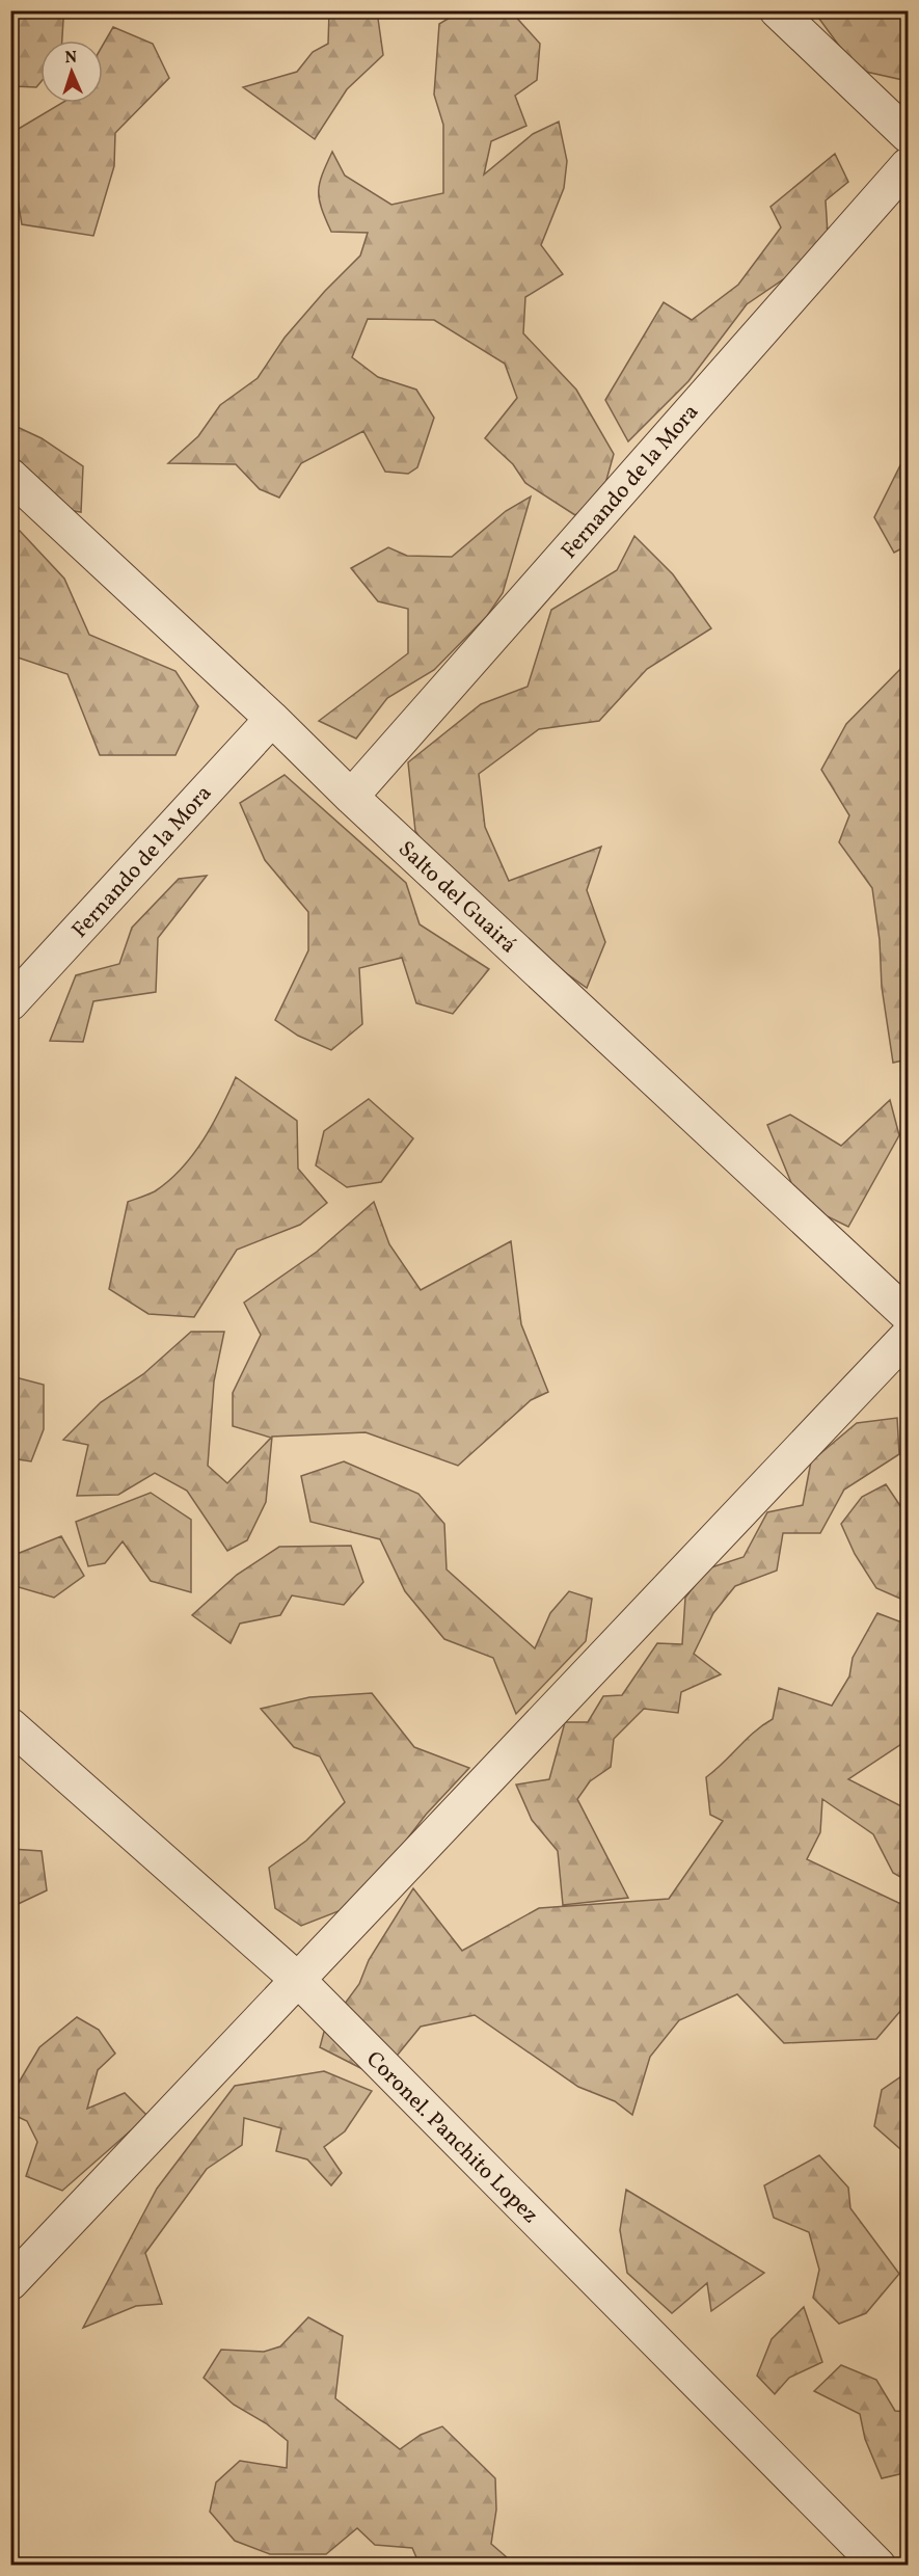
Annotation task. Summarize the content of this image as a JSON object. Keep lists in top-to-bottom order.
{
  "streets": {
    "street": ["Fernando de la Mora", "Salto del Guairá", "Coronel. Panchito Lopez"]
  },
  "crossings": [
    ["Fernando de la Mora", "Salto del Guairá"]
  ],
  "north": "top"
}
